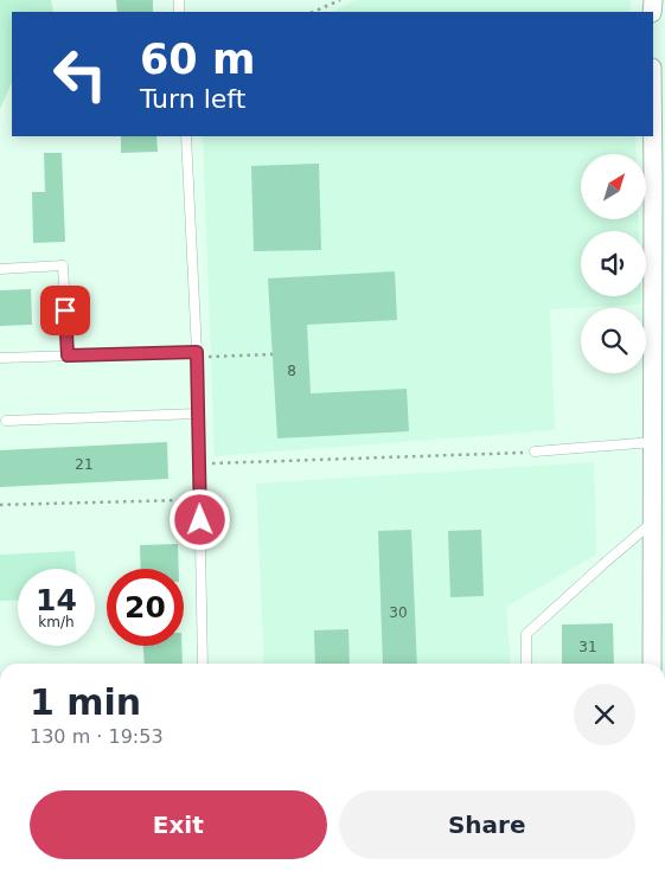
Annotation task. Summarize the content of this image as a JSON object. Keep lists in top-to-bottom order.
{
  "house_numbers": [
    "8",
    "21",
    "30",
    "31"
  ],
  "north": "top right",
  "page": {
    "turn": ["60 m", "Turn left"],
    "speed": "14 km/h",
    "limit": "20",
    "heading": ["1 min", "130 m · 19:53"],
    "buttons": ["Exit", "Share"]
  }
}
